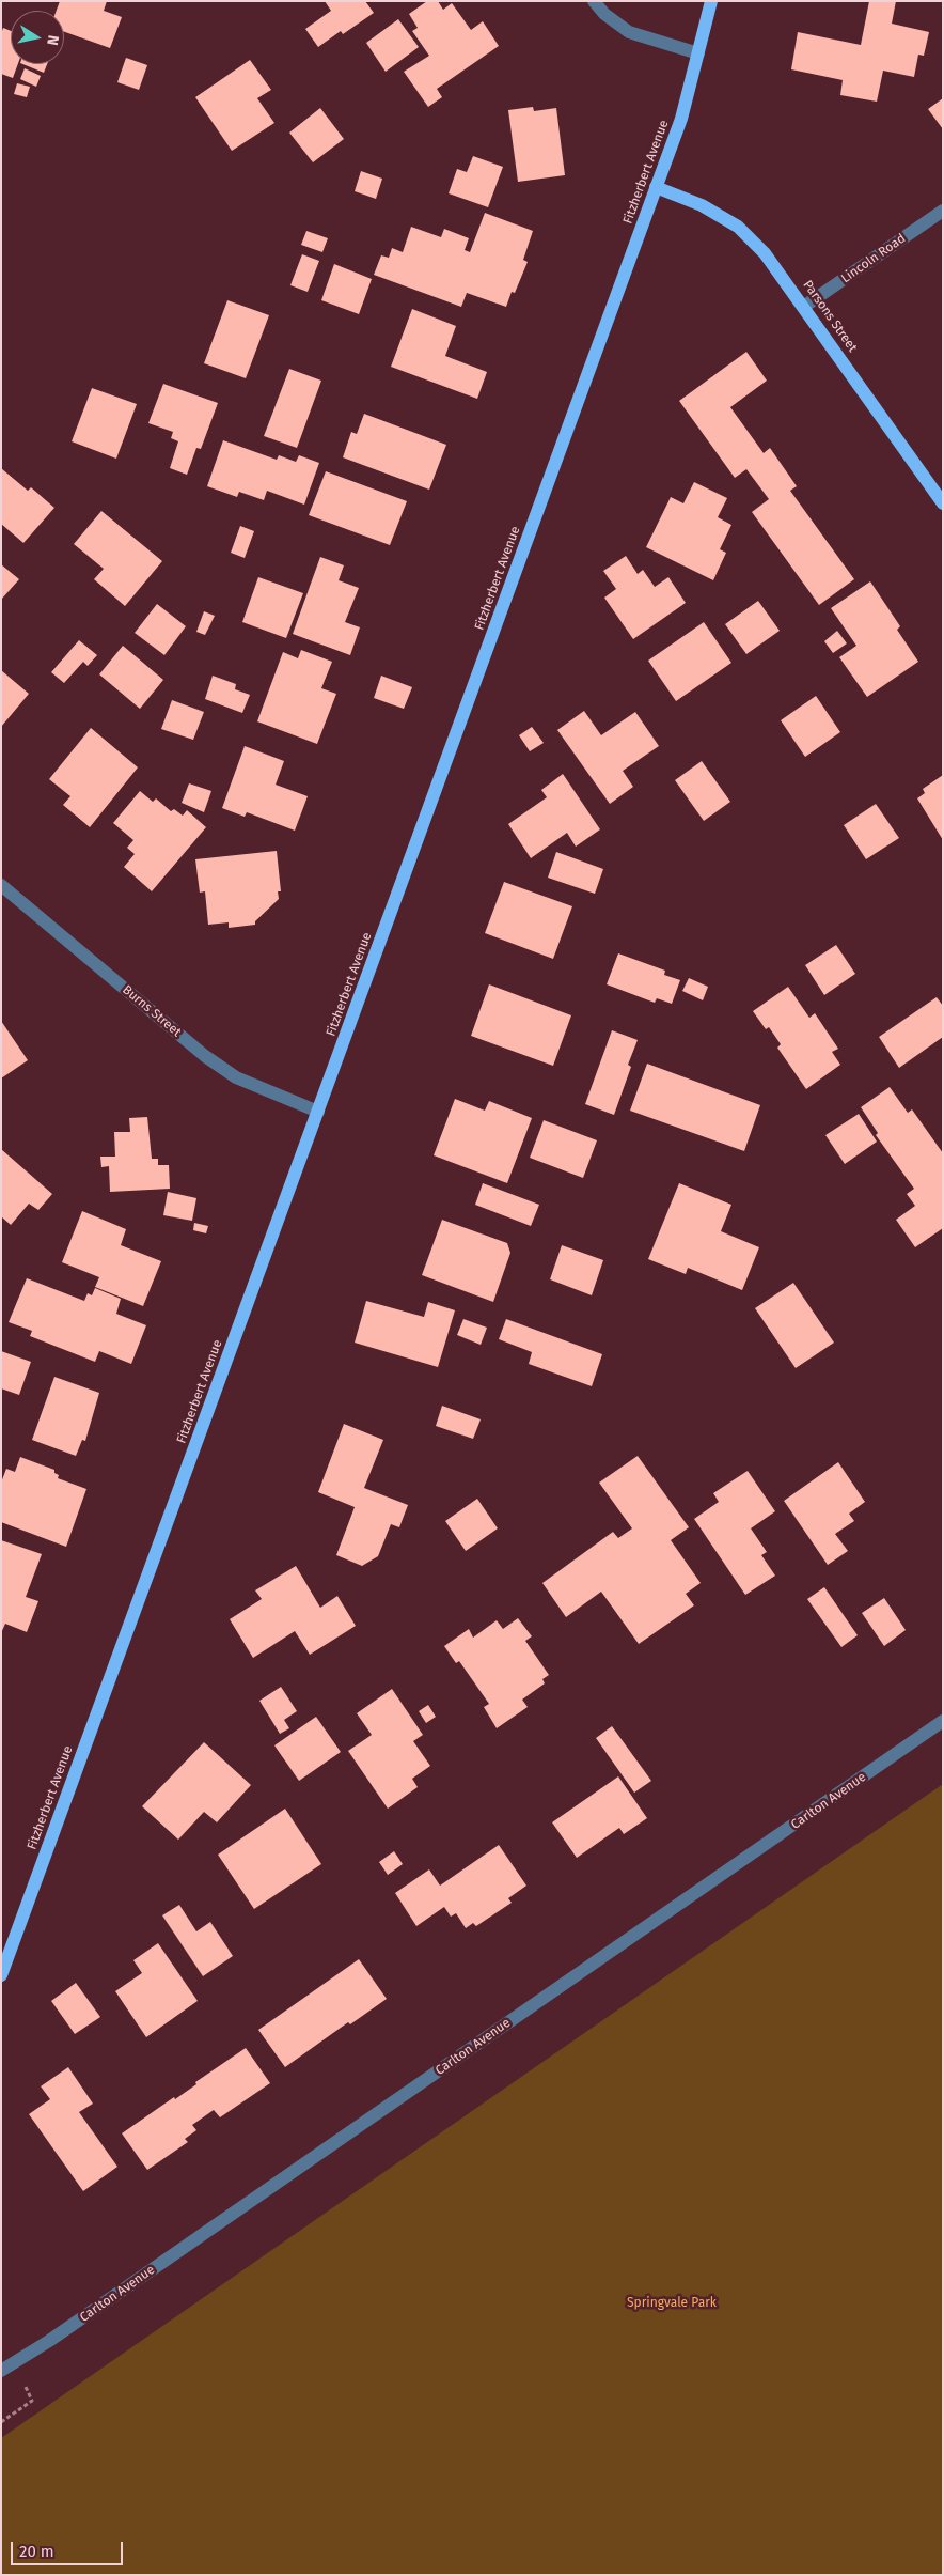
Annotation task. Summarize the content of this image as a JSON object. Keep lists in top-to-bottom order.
{
  "streets": {
    "main road": ["Fitzherbert Avenue", "Parsons Street"],
    "street": ["Lincoln Road", "Burns Street", "Carlton Avenue"]
  },
  "crossings": [
    ["Fitzherbert Avenue", "Parsons Street"],
    ["Fitzherbert Avenue", "Burns Street"],
    ["Lincoln Road", "Parsons Street"]
  ],
  "parks": ["Springvale Park"],
  "scale_bar": "20 m",
  "north": "right"
}
